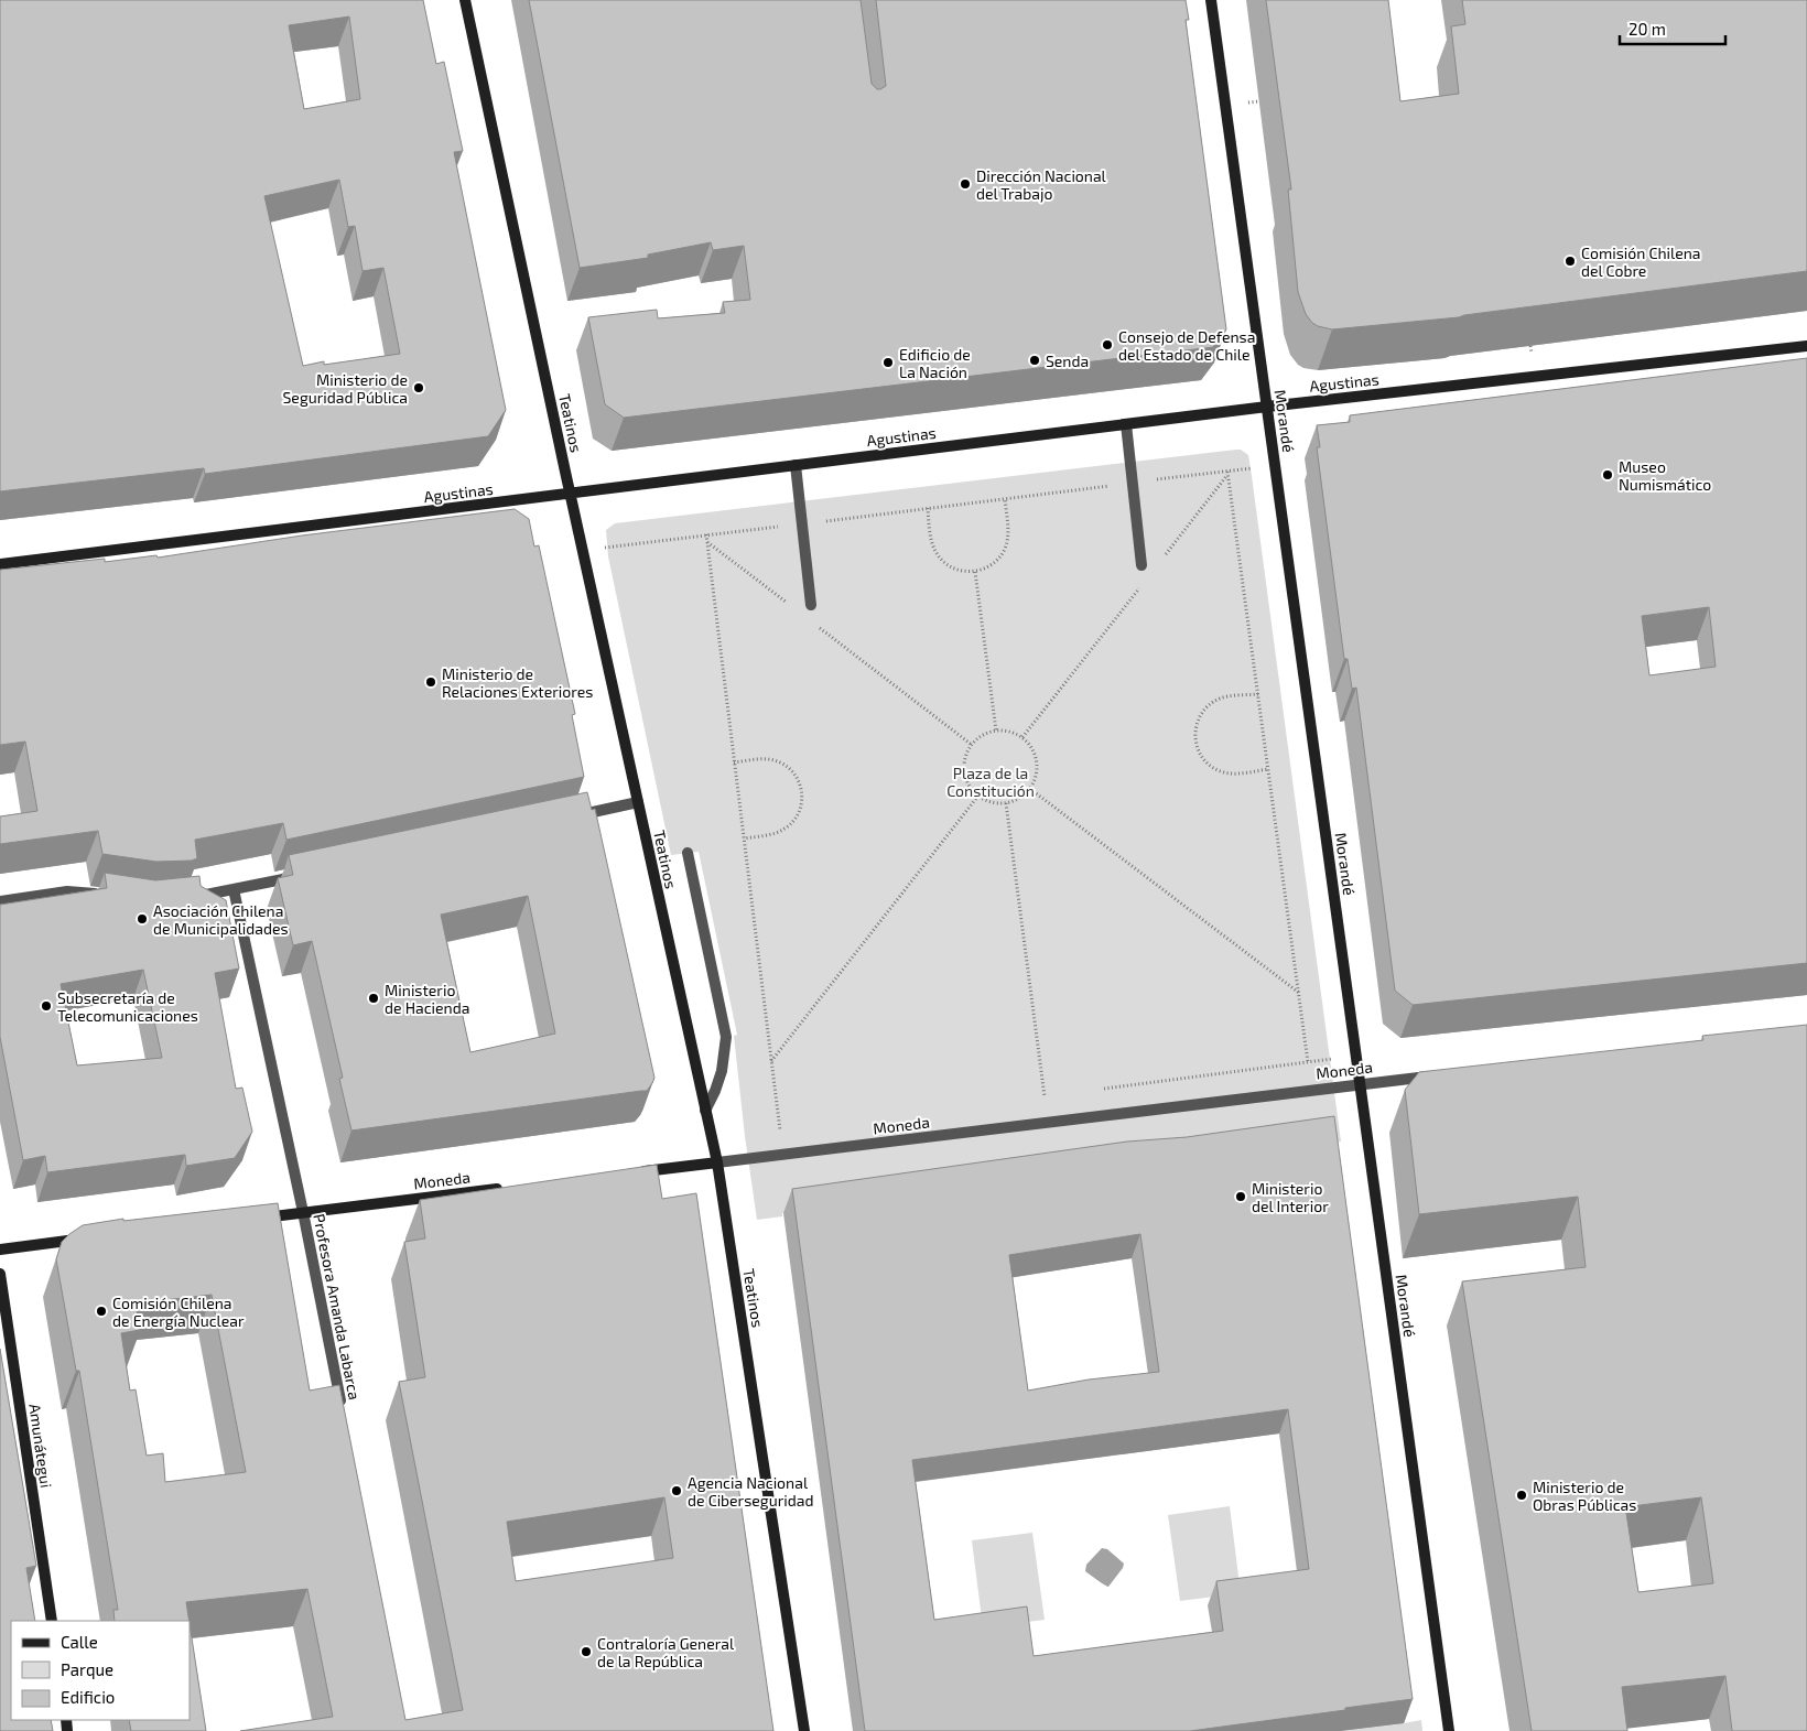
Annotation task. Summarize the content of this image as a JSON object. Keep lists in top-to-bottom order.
{
  "streets": {
    "main road": [
      "Agustinas",
      "Morandé",
      "Teatinos",
      "Moneda",
      "Amunátegui"
    ],
    "street": ["Profesora Amanda Labarca"]
  },
  "crossings": [
    ["Agustinas", "Morandé"],
    ["Agustinas", "Teatinos"],
    ["Morandé", "Moneda"],
    ["Teatinos", "Moneda"],
    ["Moneda", "Profesora Amanda Labarca"]
  ],
  "parks": ["Plaza de la Constitución"],
  "places": [
    "Dirección Nacional del Trabajo",
    "Comisión Chilena del Cobre",
    "Consejo de Defensa del Estado de Chile",
    "Senda",
    "Edificio de La Nación",
    "Ministerio de Seguridad Pública",
    "Museo Numismático",
    "Ministerio de Relaciones Exteriores",
    "Asociación Chilena de Municipalidades",
    "Ministerio de Hacienda",
    "Subsecretaría de Telecomunicaciones",
    "Ministerio del Interior",
    "Comisión Chilena de Energía Nuclear",
    "Agencia Nacional de Ciberseguridad",
    "Ministerio de Obras Públicas",
    "Contraloría General de la República"
  ],
  "legend": ["Calle", "Parque", "Edificio"],
  "scale_bar": "20 m"
}
